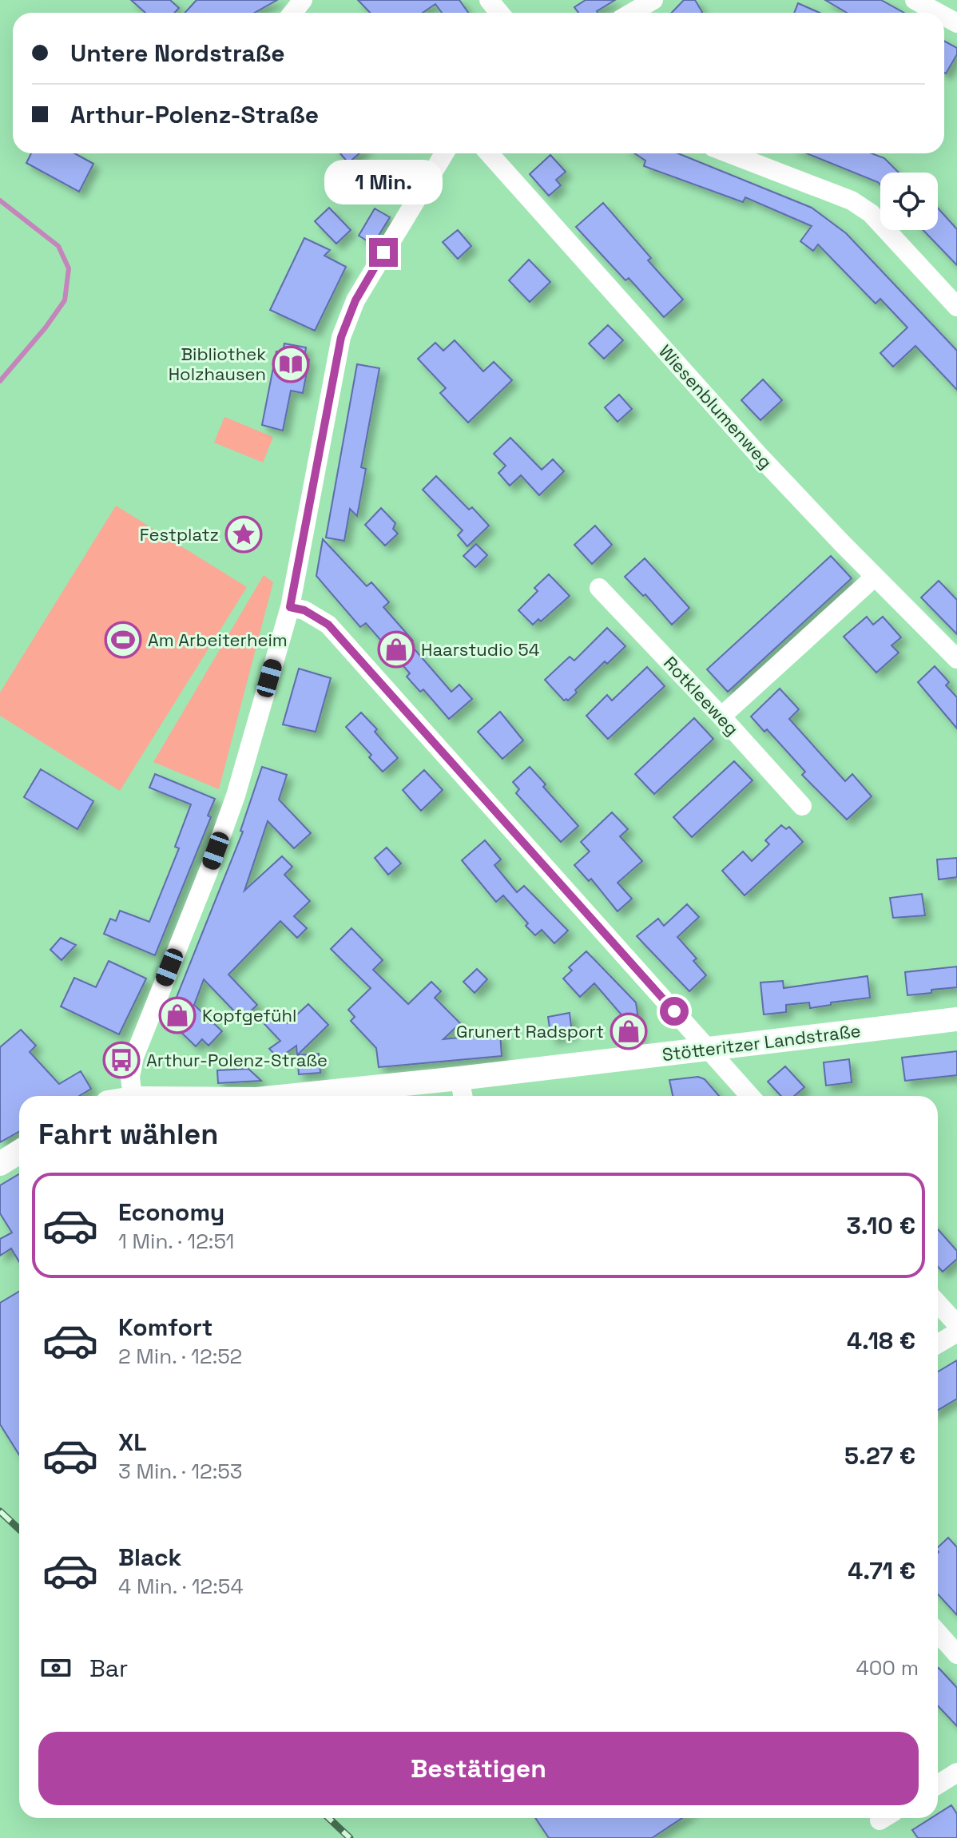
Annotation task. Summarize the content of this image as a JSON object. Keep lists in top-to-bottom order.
{
  "streets": {
    "main road": ["Stötteritzer Landstraße"],
    "street": ["Wiesenblumenweg", "Rotkleeweg"]
  },
  "places": {
    "library": ["Bibliothek Holzhausen"],
    "place": ["Festplatz"],
    "sports": ["Am Arbeiterheim"],
    "shop": ["Haarstudio 54", "Kopfgefühl", "Grunert Radsport"],
    "bus stop": ["Arthur-Polenz-Straße"]
  },
  "page": {
    "banner": ["Untere Nordstraße", "Arthur-Polenz-Straße"],
    "bubble": "1 Min.",
    "heading": "Fahrt wählen",
    "list": [
      {
        "name": "Economy",
        "note": "1 Min. · 12:51",
        "value": "3.10 €"
      },
      {
        "name": "Komfort",
        "note": "2 Min. · 12:52",
        "value": "4.18 €"
      },
      {
        "name": "XL",
        "note": "3 Min. · 12:53",
        "value": "5.27 €"
      },
      {
        "name": "Black",
        "note": "4 Min. · 12:54",
        "value": "4.71 €"
      }
    ],
    "pay": ["Bar", "400 m"],
    "buttons": "Bestätigen"
  }
}
